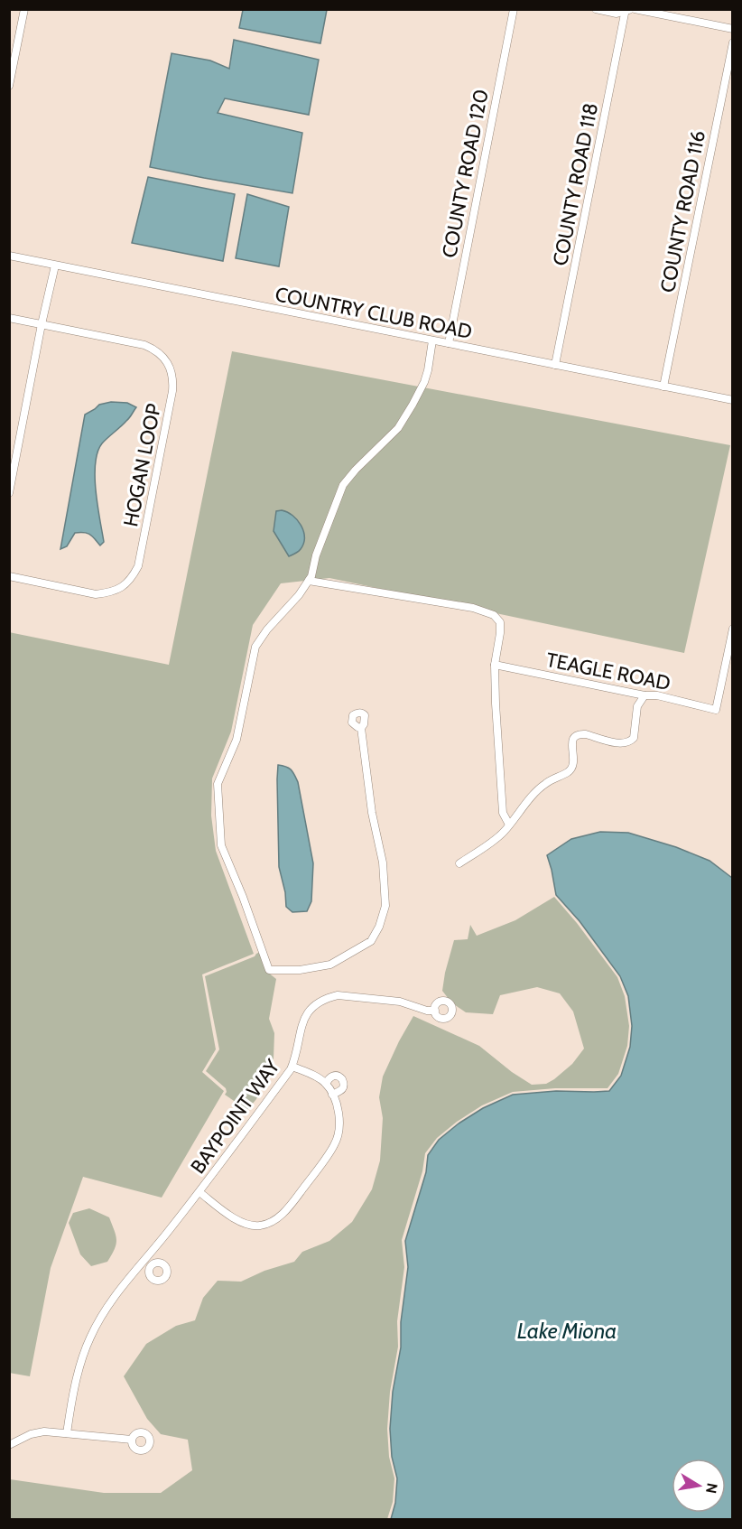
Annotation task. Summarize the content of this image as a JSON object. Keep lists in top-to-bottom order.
{
  "streets": {
    "street": [
      "COUNTY ROAD 120",
      "COUNTY ROAD 118",
      "COUNTY ROAD 116",
      "COUNTRY CLUB ROAD",
      "HOGAN LOOP",
      "TEAGLE ROAD",
      "BAYPOINT WAY"
    ]
  },
  "crossings": [
    ["COUNTY ROAD 120", "COUNTRY CLUB ROAD"],
    ["COUNTY ROAD 118", "COUNTRY CLUB ROAD"],
    ["COUNTY ROAD 116", "COUNTRY CLUB ROAD"]
  ],
  "water": ["Lake Miona"],
  "north": "right"
}
